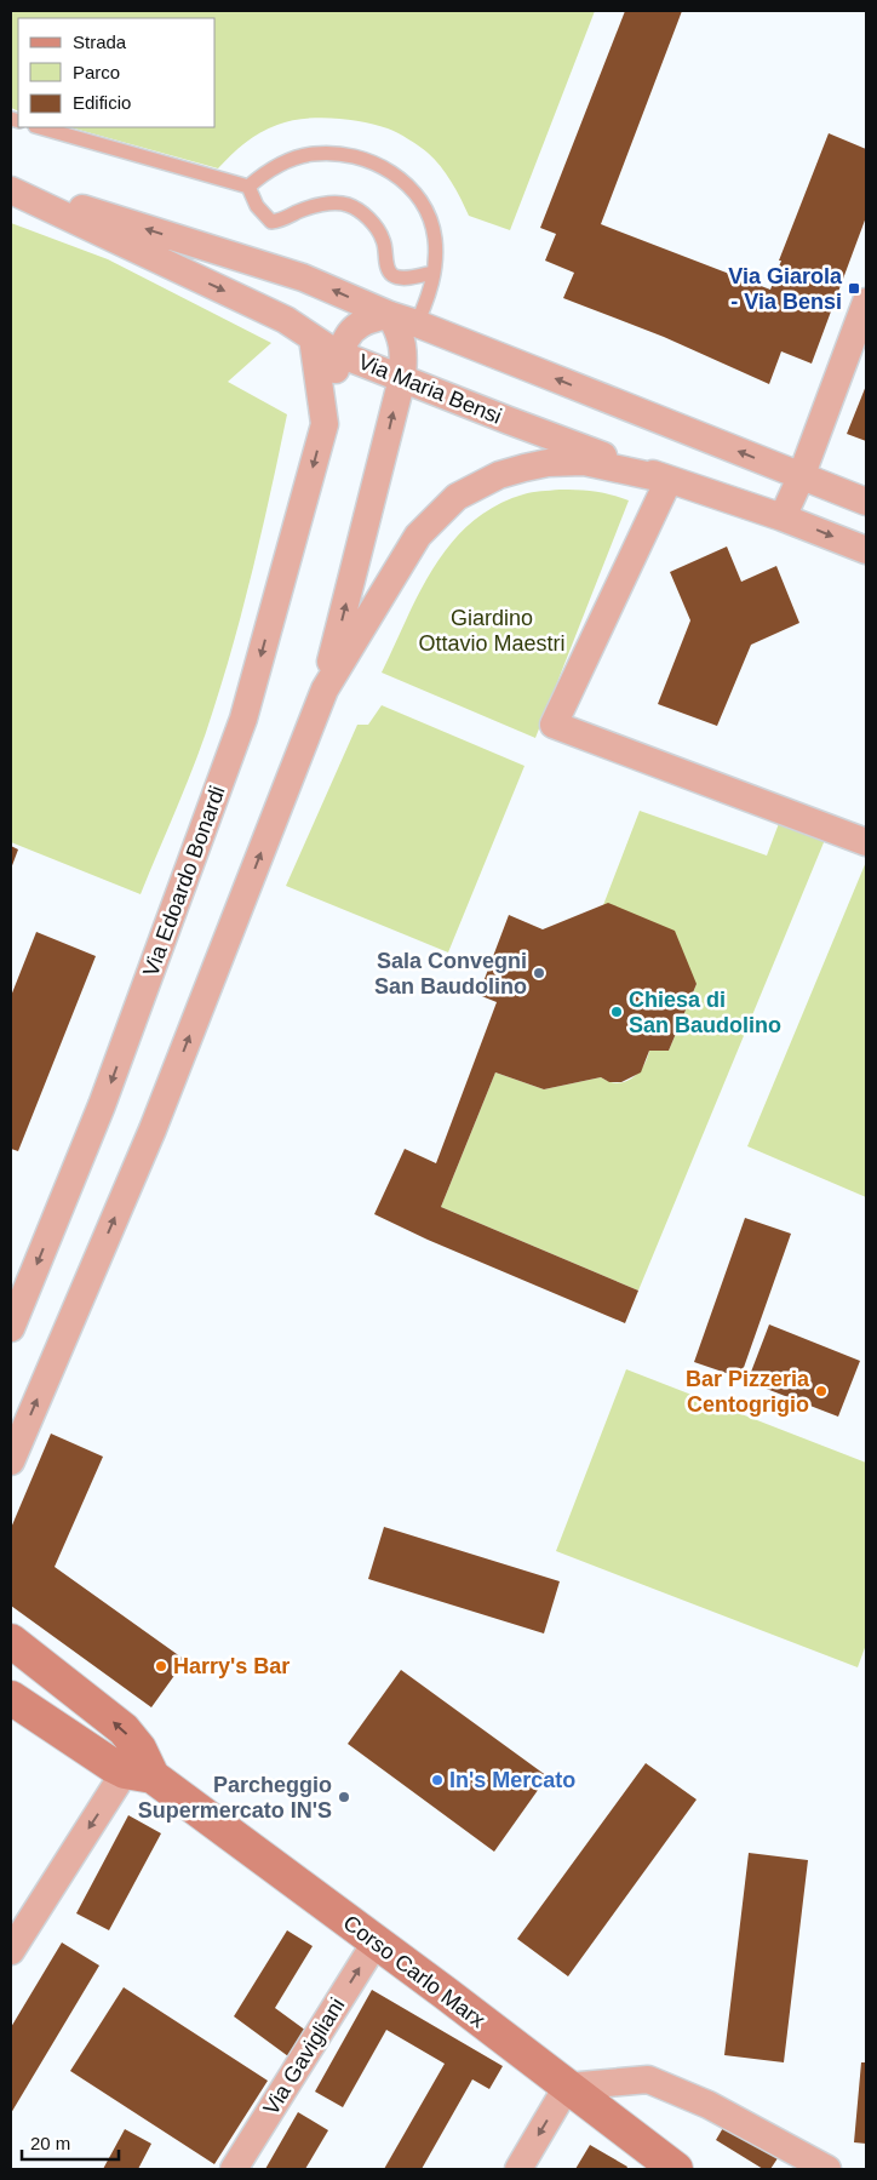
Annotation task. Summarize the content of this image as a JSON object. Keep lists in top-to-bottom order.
{
  "streets": {
    "main road": ["Corso Carlo Marx"],
    "street": ["Via Maria Bensi", "Via Edoardo Bonardi", "Via Gavigliani"]
  },
  "crossings": [
    ["Via Maria Bensi", "Via Edoardo Bonardi"],
    ["Corso Carlo Marx", "Via Gavigliani"]
  ],
  "parks": ["Giardino Ottavio Maestri"],
  "places": {
    "transit": ["Via Giarola - Via Bensi"],
    "other": [
      "Sala Convegni San Baudolino",
      "Chiesa di San Baudolino",
      "Bar Pizzeria Centogrigio",
      "Harry's Bar",
      "In's Mercato",
      "Parcheggio Supermercato IN'S"
    ]
  },
  "legend": ["Strada", "Parco", "Edificio"],
  "scale_bar": "20 m"
}
